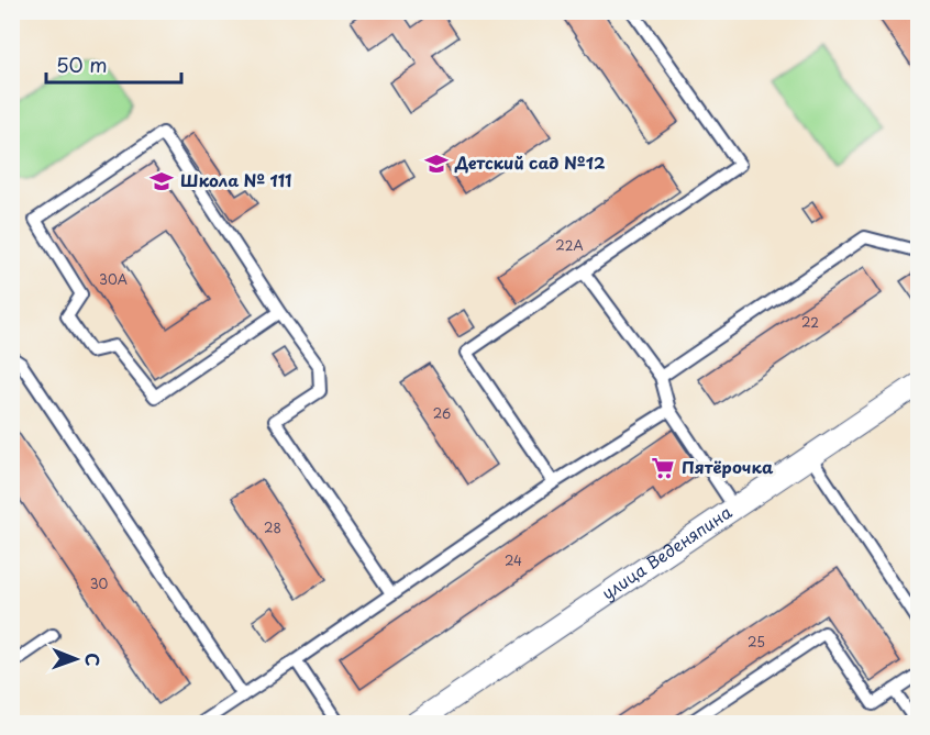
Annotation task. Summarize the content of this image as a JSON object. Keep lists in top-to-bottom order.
{
  "streets": {
    "street": ["улица Веденяпина"]
  },
  "places": {
    "school or university": ["Детский сад №12", "Школа № 111"],
    "supermarket": ["Пятёрочка"]
  },
  "house_numbers": [
    "22А",
    "30А",
    "22",
    "26",
    "28",
    "24",
    "30",
    "25"
  ],
  "scale_bar": "50 m",
  "north": "right"
}
